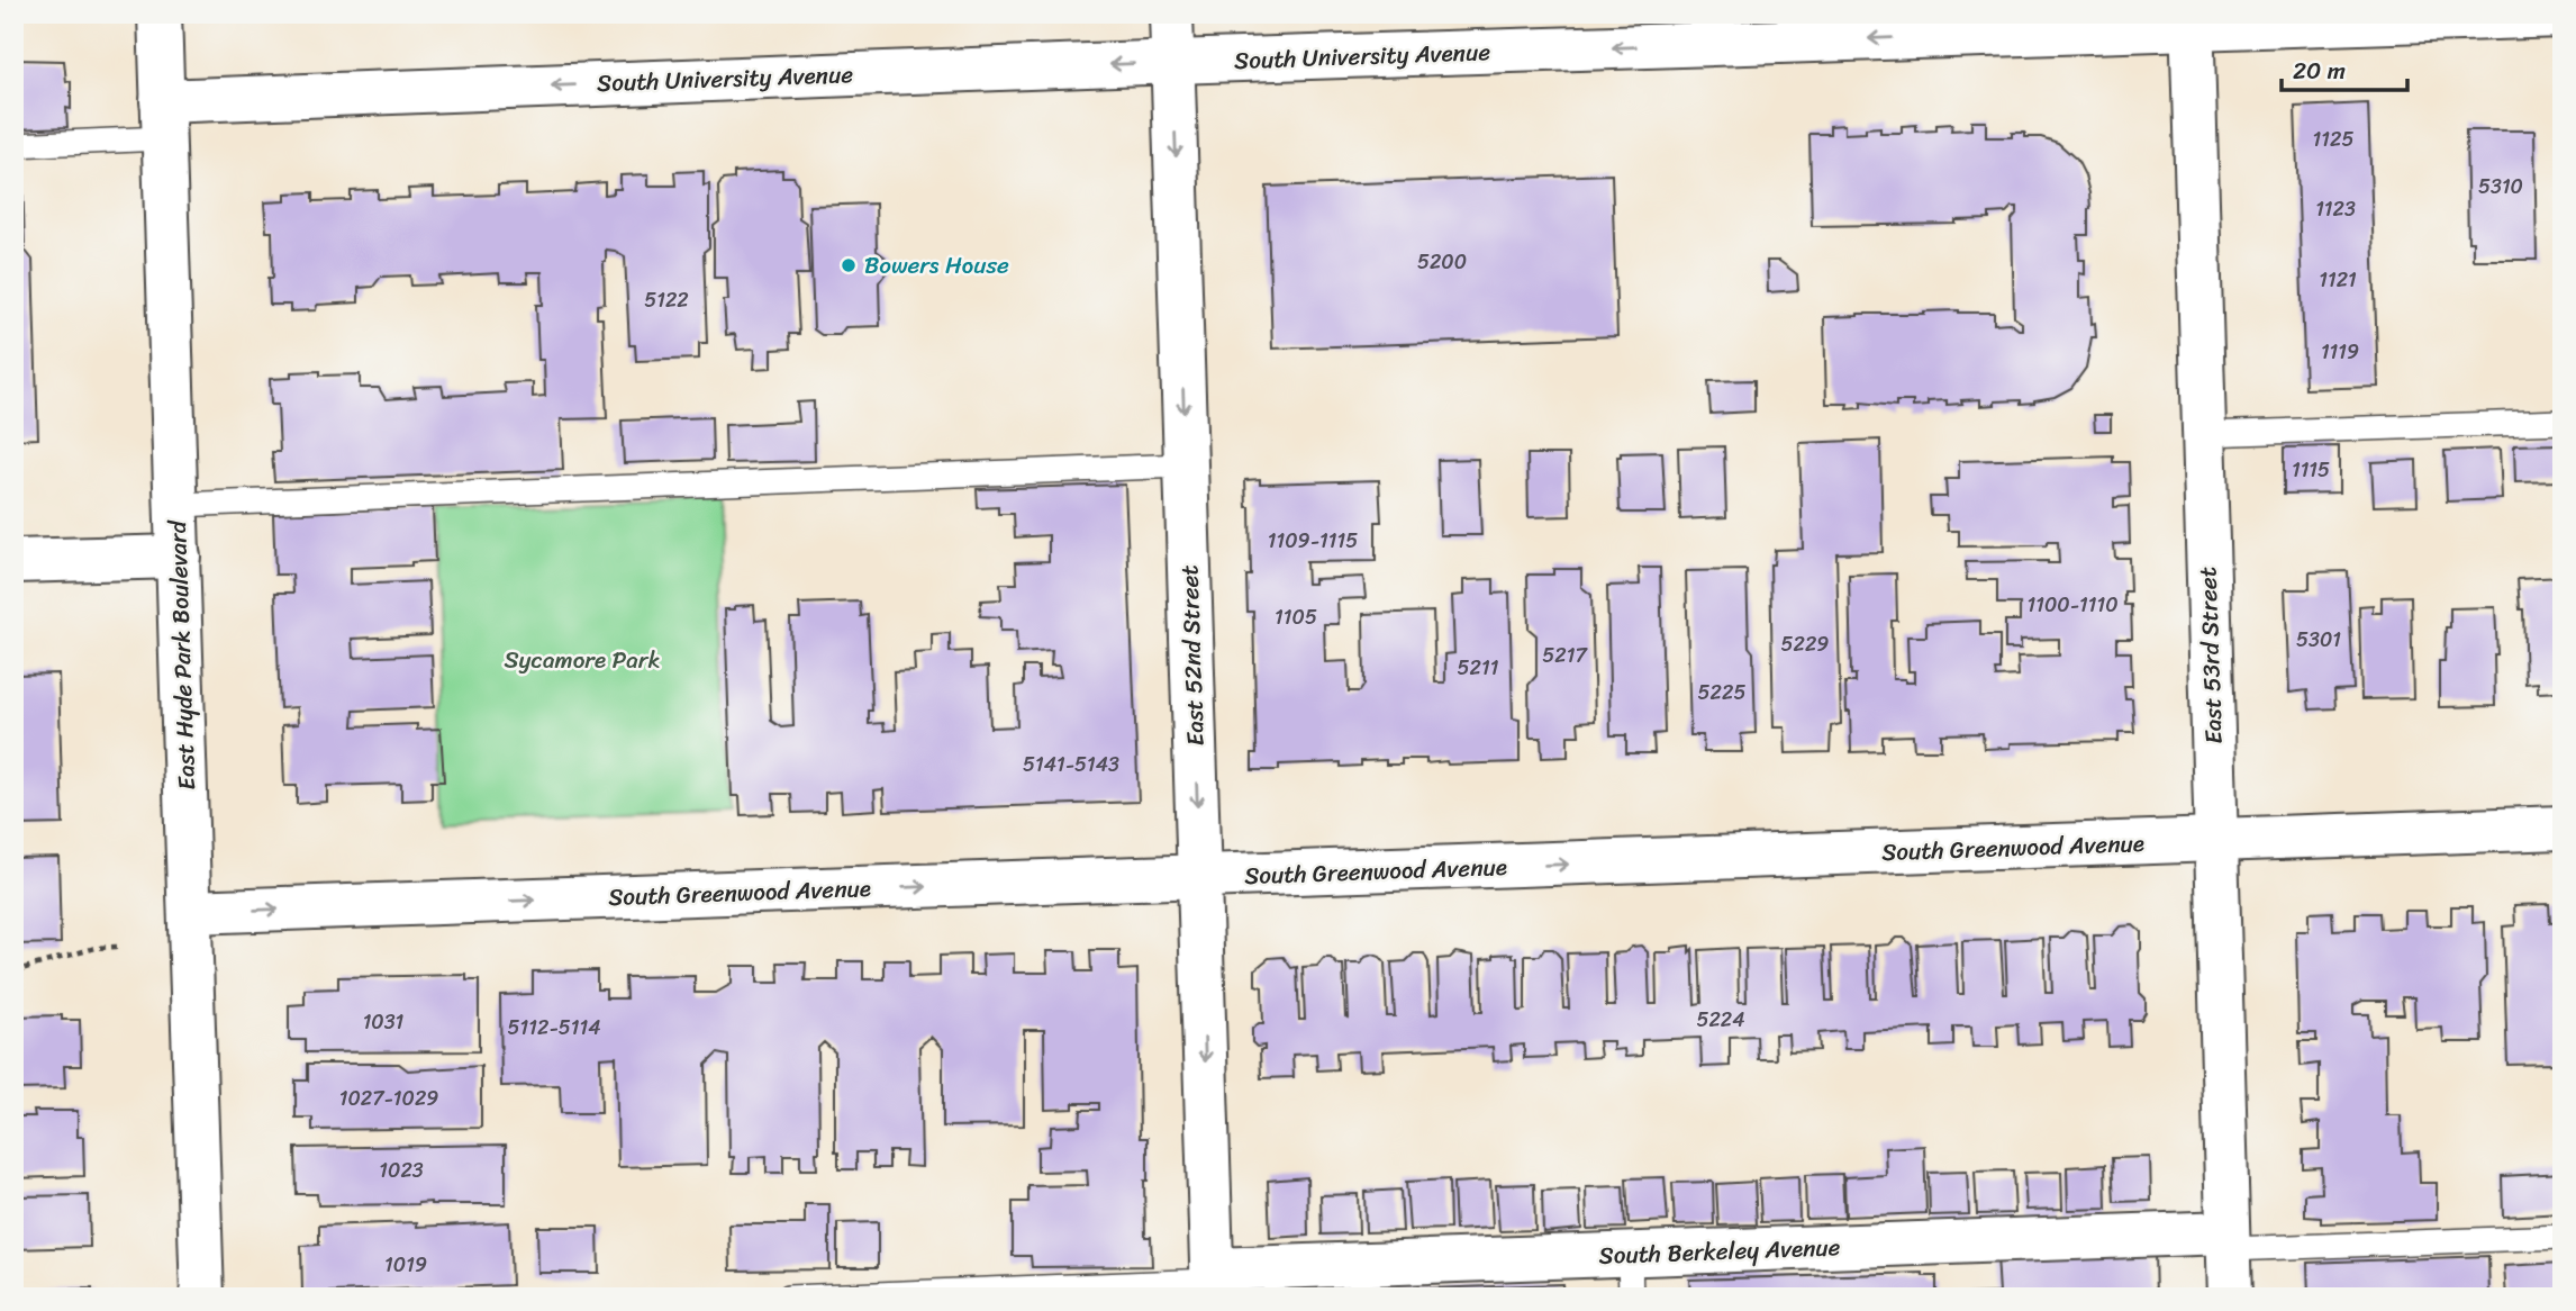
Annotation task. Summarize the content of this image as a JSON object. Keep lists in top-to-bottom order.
{
  "streets": {
    "street": [
      "South University Avenue",
      "East Hyde Park Boulevard",
      "East 52nd Street",
      "East 53rd Street",
      "South Greenwood Avenue",
      "South Berkeley Avenue"
    ]
  },
  "crossings": [
    ["South University Avenue", "East Hyde Park Boulevard"],
    ["South University Avenue", "East 52nd Street"],
    ["South University Avenue", "East 53rd Street"],
    ["East Hyde Park Boulevard", "South Greenwood Avenue"],
    ["East 52nd Street", "South Greenwood Avenue"],
    ["East 52nd Street", "South Berkeley Avenue"],
    ["East 53rd Street", "South Greenwood Avenue"],
    ["East 53rd Street", "South Berkeley Avenue"]
  ],
  "one_way": ["South University Avenue", "East 52nd Street", "South Greenwood Avenue"],
  "parks": ["Sycamore Park"],
  "places": ["Bowers House"],
  "house_numbers": [
    "1125",
    "5310",
    "1123",
    "5200",
    "1121",
    "5122",
    "1119",
    "1115",
    "1109-1115",
    "1100-1110",
    "1105",
    "5301",
    "5229",
    "5217",
    "5211",
    "5225",
    "5141-5143",
    "5224",
    "1031",
    "5112-5114",
    "1027-1029",
    "1023",
    "1019"
  ],
  "scale_bar": "20 m"
}
